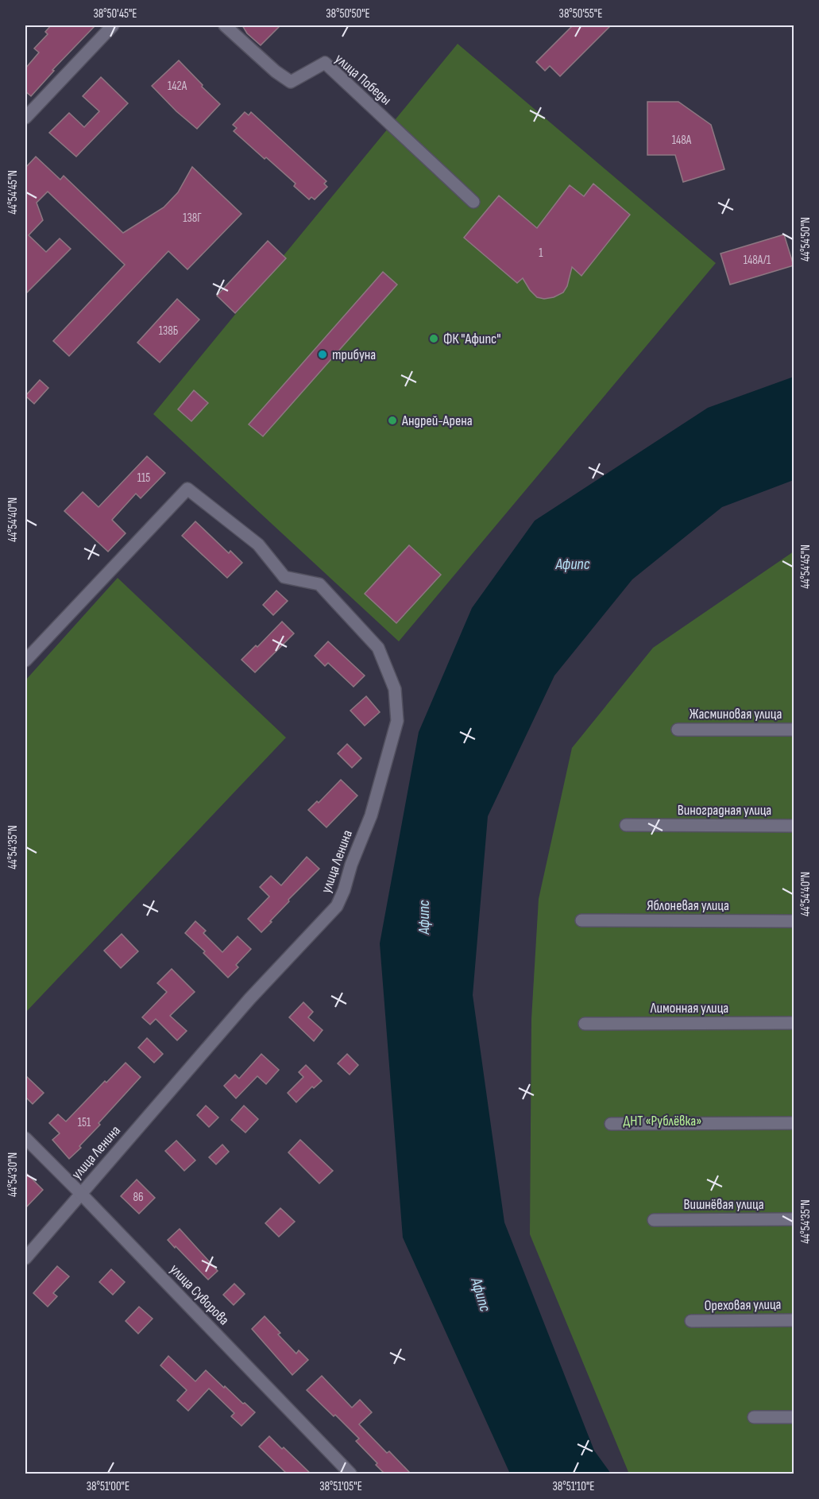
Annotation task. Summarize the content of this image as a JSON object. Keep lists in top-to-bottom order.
{
  "streets": {
    "street": [
      "улица Победы",
      "Жасминовая улица",
      "Виноградная улица",
      "улица Ленина",
      "Яблоневая улица",
      "Лимонная улица",
      "Вишнёвая улица",
      "улица Суворова",
      "Ореховая улица"
    ]
  },
  "crossings": [
    ["улица Ленина", "улица Суворова"]
  ],
  "water": ["Афипс"],
  "parks": ["ДНТ «Рублёвка»"],
  "places": ["ФК \"Афипс\"", "трибуна", "Андрей-Арена"],
  "house_numbers": [
    "142А",
    "148А",
    "138Г",
    "1",
    "148А/1",
    "138Б",
    "115",
    "151",
    "86"
  ],
  "coordinates": [
    "38°50'45\"E",
    "38°50'50\"E",
    "38°50'55\"E",
    "44°54'45\"N",
    "44°54'50\"N",
    "44°54'40\"N",
    "44°54'35\"N",
    "44°54'30\"N",
    "38°51'00\"E",
    "38°51'05\"E",
    "38°51'10\"E"
  ]
}
